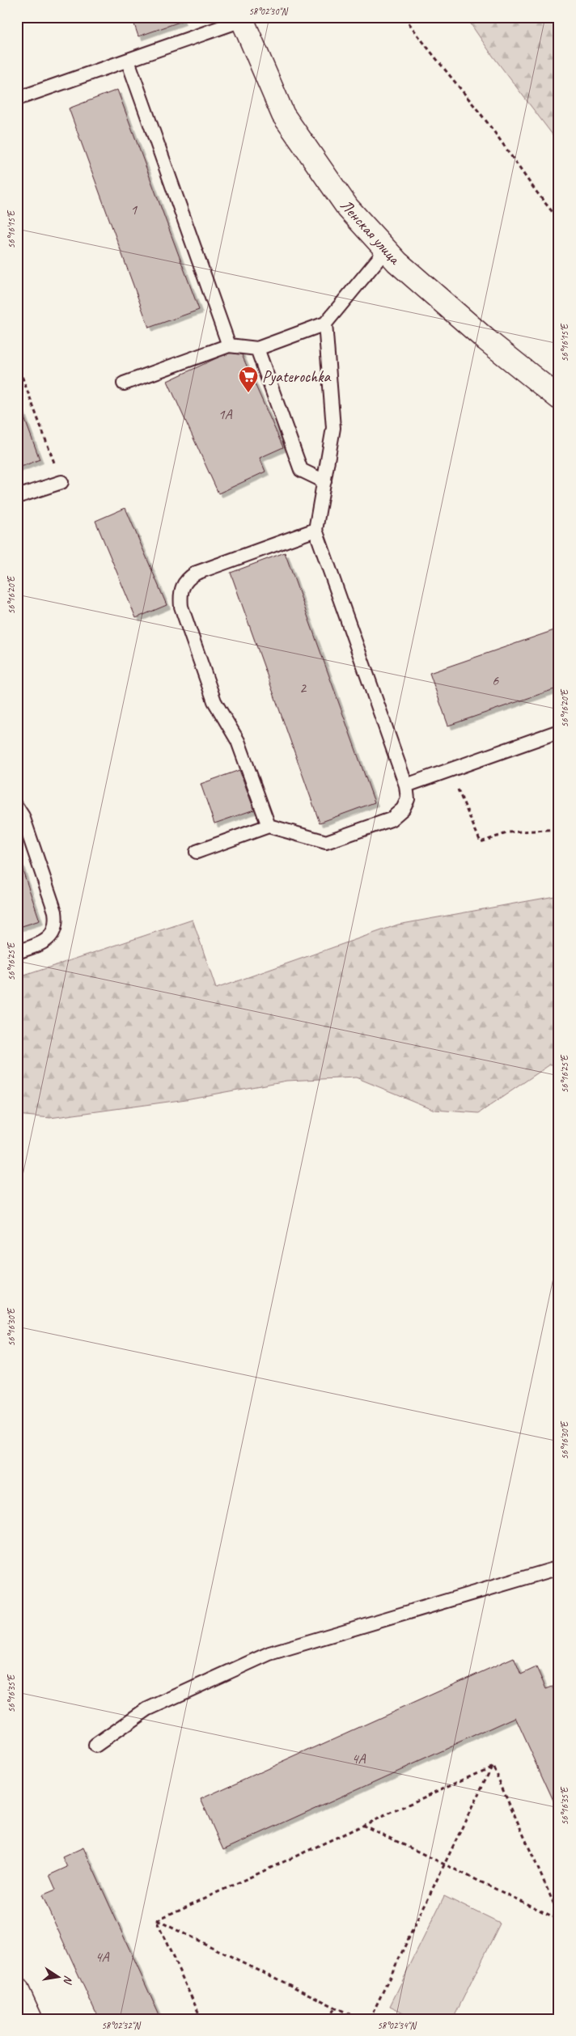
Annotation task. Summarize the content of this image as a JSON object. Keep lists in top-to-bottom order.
{
  "streets": {
    "street": ["Ленская улица"]
  },
  "places": {
    "supermarket": ["Pyaterochka"]
  },
  "house_numbers": [
    "1",
    "1А",
    "6",
    "2",
    "4А",
    "4А"
  ],
  "north": "right",
  "coordinates": [
    "58°02'30\"N",
    "56°16'15\"E",
    "56°16'20\"E",
    "56°16'25\"E",
    "56°16'30\"E",
    "56°16'35\"E",
    "58°02'32\"N",
    "58°02'34\"N"
  ]
}
